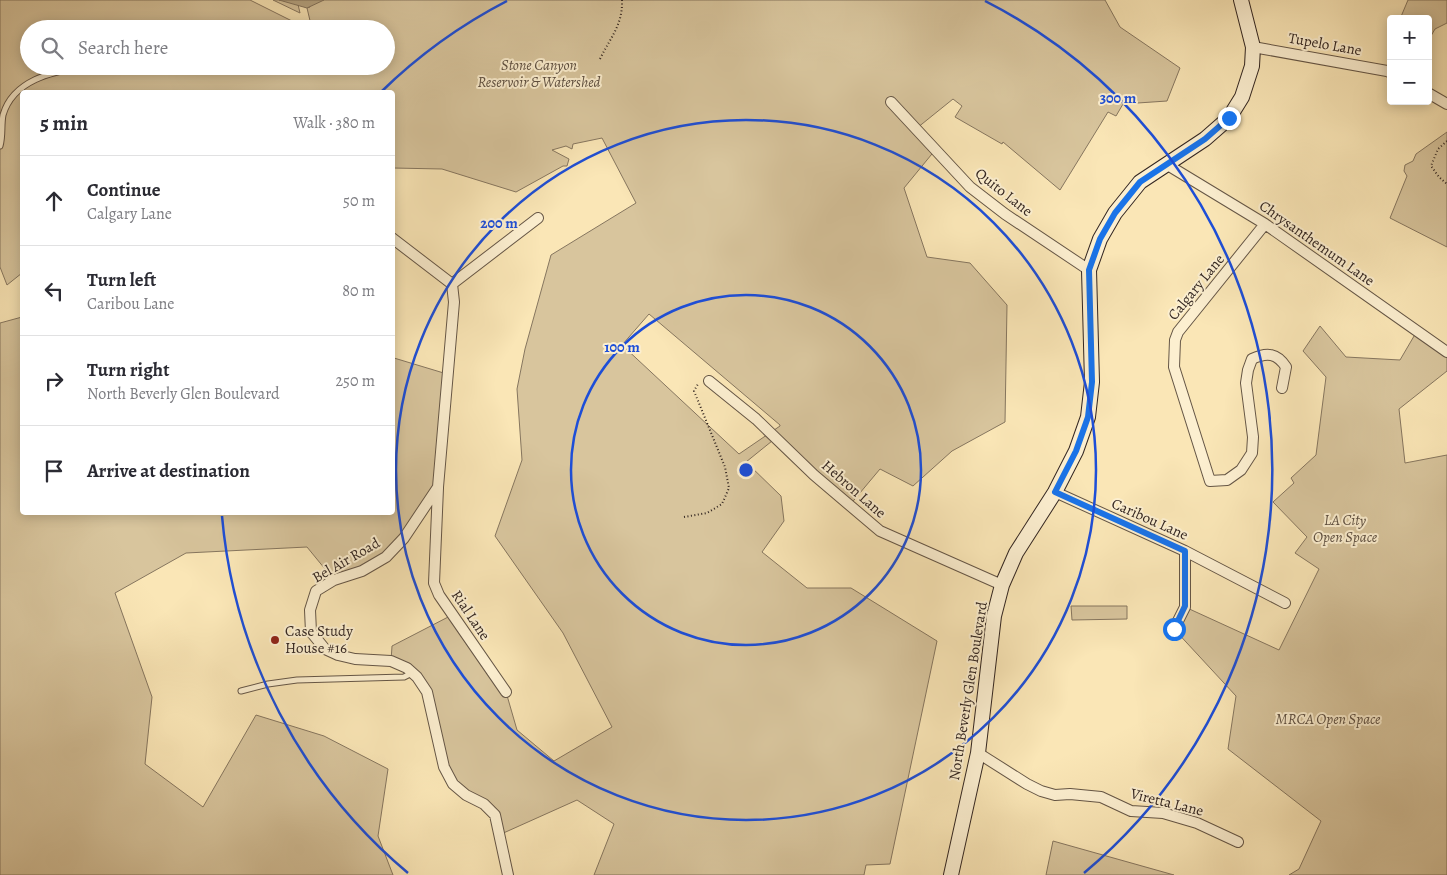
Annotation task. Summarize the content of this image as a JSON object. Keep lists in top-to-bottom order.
{
  "streets": {
    "main road": ["North Beverly Glen Boulevard"],
    "street": [
      "Tupelo Lane",
      "Quito Lane",
      "Chrysanthemum Lane",
      "Calgary Lane",
      "Hebron Lane",
      "Caribou Lane",
      "Bel Air Road",
      "Rial Lane",
      "Viretta Lane"
    ]
  },
  "crossings": [
    ["Tupelo Lane", "North Beverly Glen Boulevard"],
    ["Quito Lane", "North Beverly Glen Boulevard"],
    ["Chrysanthemum Lane", "Calgary Lane"],
    ["Chrysanthemum Lane", "North Beverly Glen Boulevard"],
    ["Hebron Lane", "North Beverly Glen Boulevard"],
    ["Caribou Lane", "North Beverly Glen Boulevard"],
    ["Bel Air Road", "Rial Lane"],
    ["North Beverly Glen Boulevard", "Viretta Lane"]
  ],
  "parks": ["Stone Canyon Reservoir & Watershed", "LA City Open Space", "MRCA Open Space"],
  "places": ["Case Study House #16"],
  "page": {
    "map_buttons": ["+", "−"],
    "search": "Search here",
    "heading": ["5 min", "Walk · 380 m"],
    "list": [
      ["Continue", "Calgary Lane", "50 m"],
      ["Turn left", "Caribou Lane", "80 m"],
      ["Turn right", "North Beverly Glen Boulevard", "250 m"],
      "Arrive at destination"
    ]
  },
  "rings": ["300 m", "200 m", "100 m"]
}
